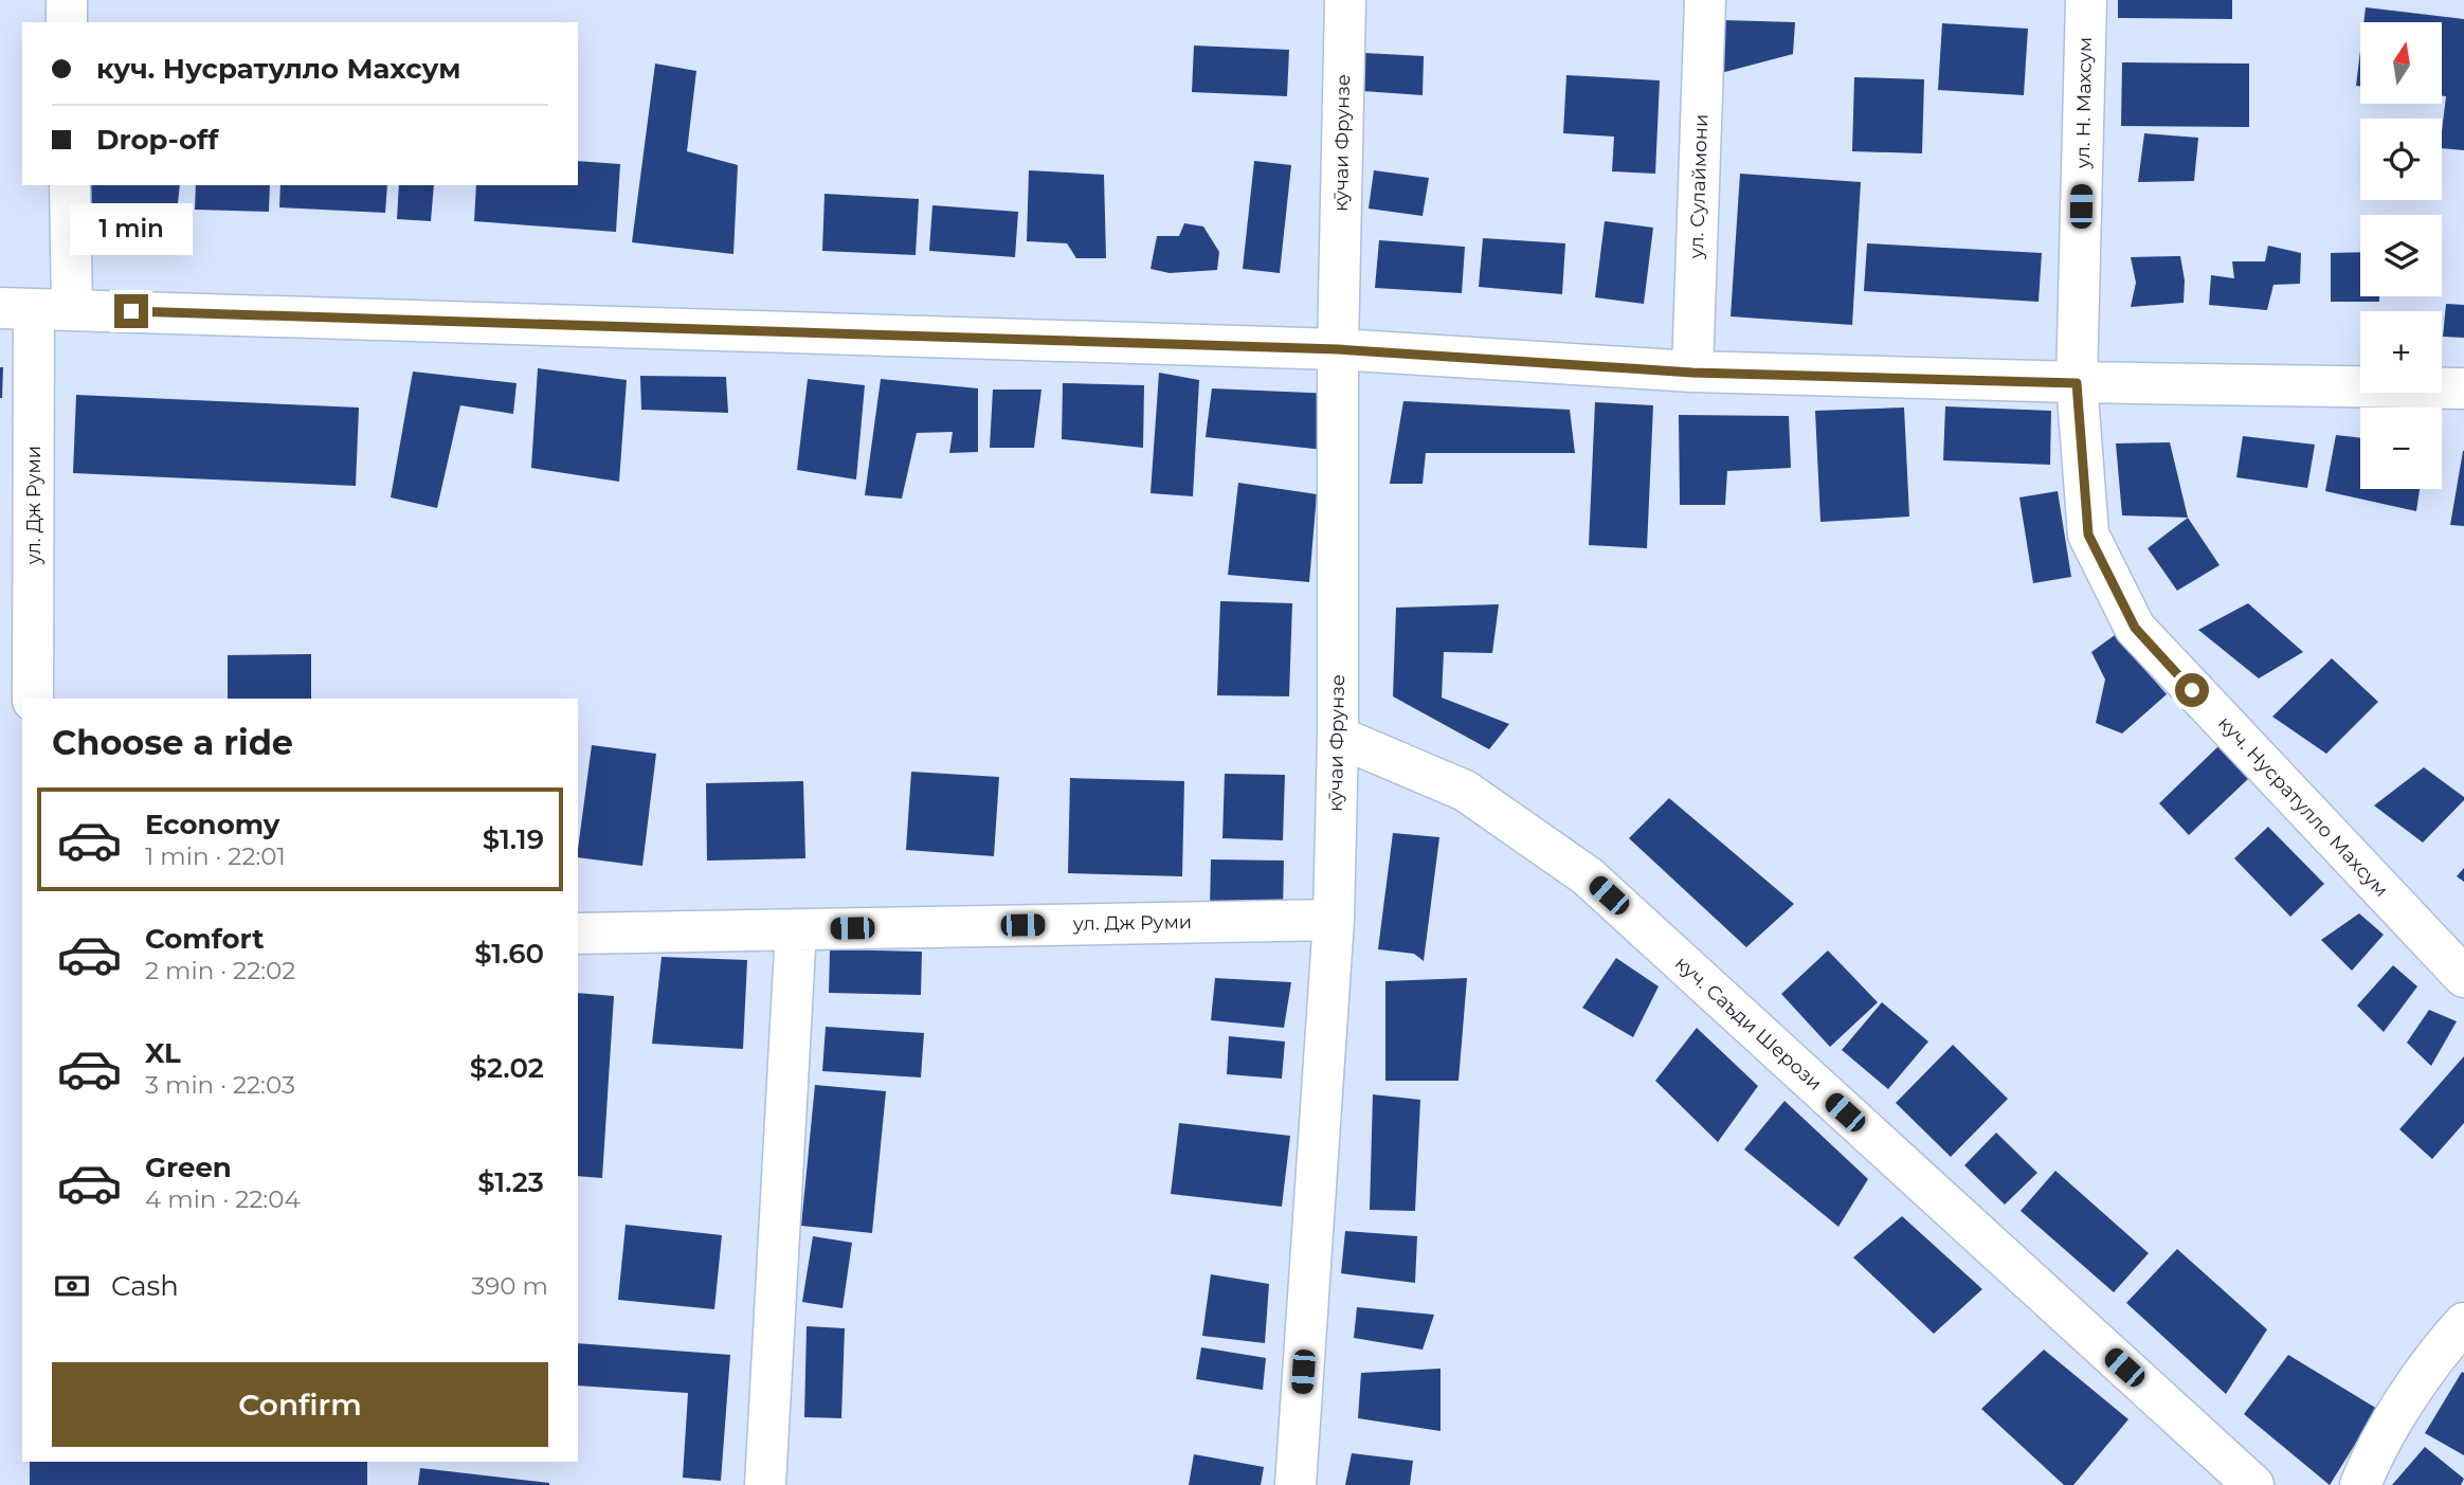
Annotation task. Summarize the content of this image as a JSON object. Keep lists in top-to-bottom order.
{
  "streets": {
    "street": [
      "ул. Н. Махсум",
      "кӯчаи Фрунзе",
      "ул. Сулаймони",
      "ул. Дж Руми",
      "куч. Нусратулло Махсум",
      "куч. Саъди Шерози"
    ]
  },
  "crossings": [
    ["ул. Н. Махсум", "куч. Нусратулло Махсум"],
    ["кӯчаи Фрунзе", "ул. Дж Руми"],
    ["кӯчаи Фрунзе", "куч. Саъди Шерози"]
  ],
  "north": "top",
  "page": {
    "map_buttons": ["+", "−"],
    "banner": ["куч. Нусратулло Махсум", "Drop-off"],
    "bubble": "1 min",
    "heading": "Choose a ride",
    "list": [
      {
        "name": "Economy",
        "note": "1 min · 22:01",
        "value": "$1.19"
      },
      {
        "name": "Comfort",
        "note": "2 min · 22:02",
        "value": "$1.60"
      },
      {
        "name": "XL",
        "note": "3 min · 22:03",
        "value": "$2.02"
      },
      {
        "name": "Green",
        "note": "4 min · 22:04",
        "value": "$1.23"
      }
    ],
    "pay": ["Cash", "390 m"],
    "buttons": "Confirm"
  }
}
